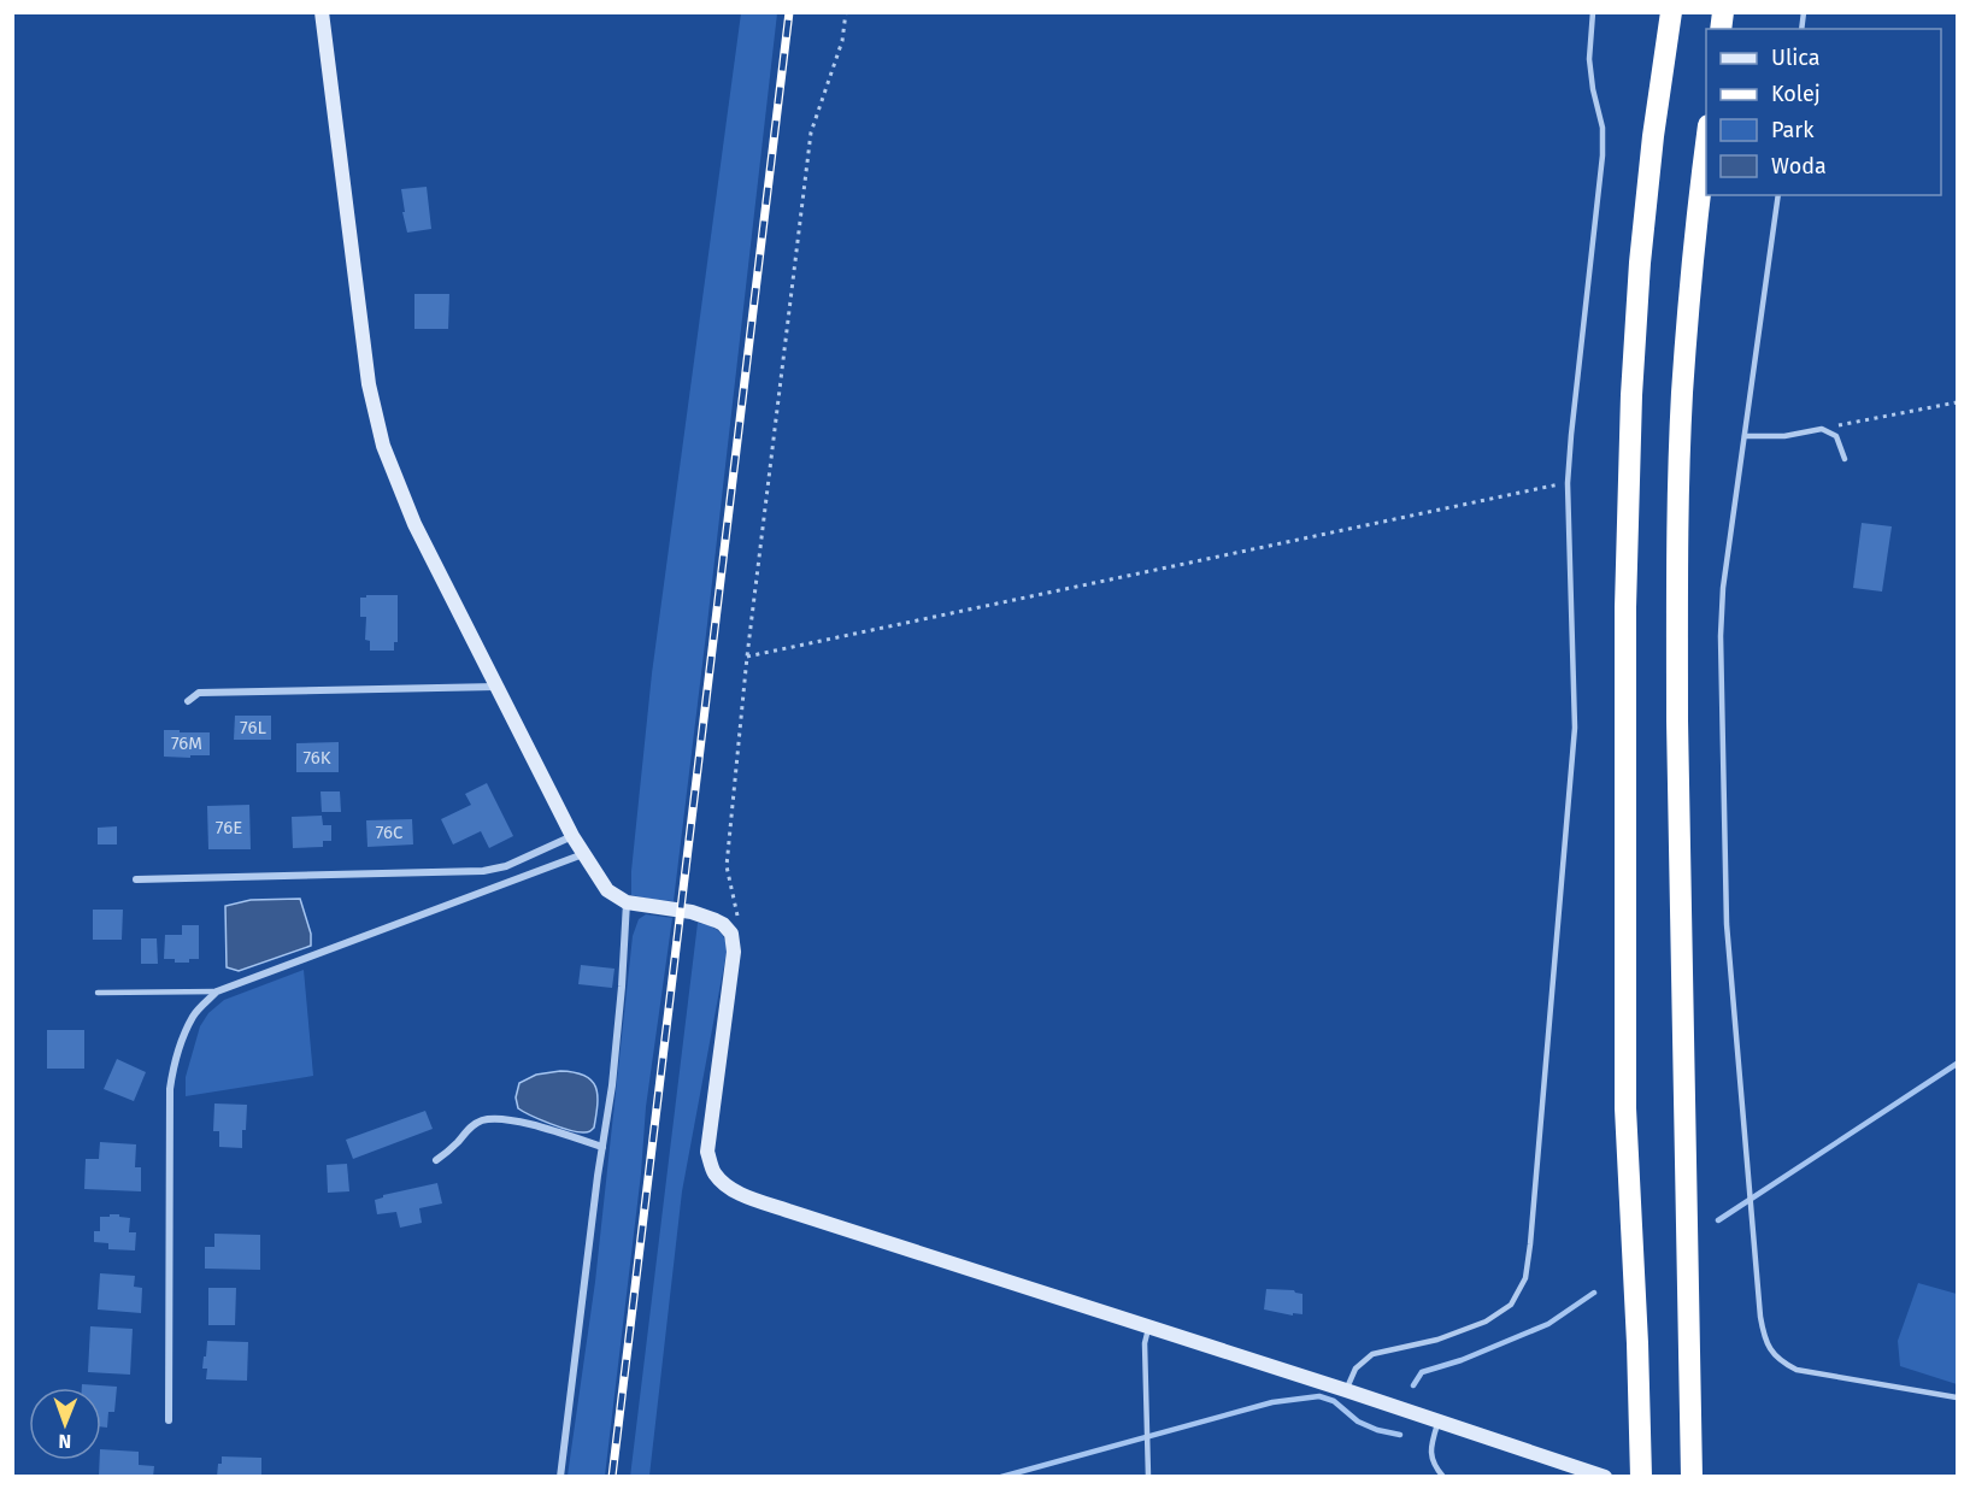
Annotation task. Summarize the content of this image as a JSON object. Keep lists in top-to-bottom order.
{
  "house_numbers": [
    "76L",
    "76M",
    "76K",
    "76E",
    "76C"
  ],
  "legend": [
    "Ulica",
    "Kolej",
    "Park",
    "Woda"
  ],
  "north": "bottom"
}
